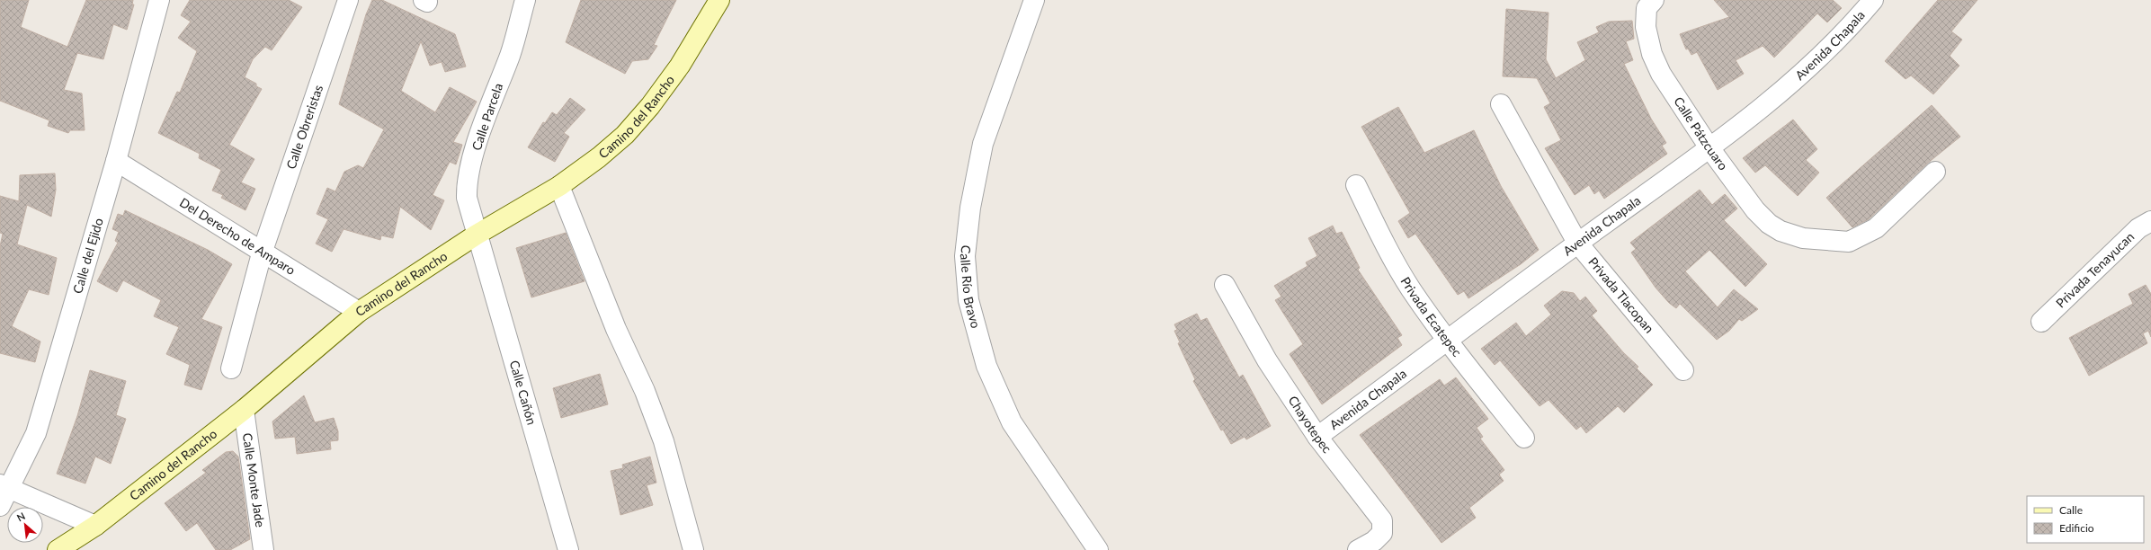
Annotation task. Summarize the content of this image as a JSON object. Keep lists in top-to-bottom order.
{
  "streets": {
    "main road": ["Camino del Rancho"],
    "street": [
      "Avenida Chapala",
      "Calle Parcela",
      "Calle Obreristas",
      "Calle Pátzcuaro",
      "Del Derecho de Amparo",
      "Calle del Ejido",
      "Privada Tenayucan",
      "Calle Río Bravo",
      "Privada Tlacopan",
      "Privada Ecatepec",
      "Calle Cañón",
      "Chayotepec",
      "Calle Monte Jade"
    ]
  },
  "crossings": [
    ["Avenida Chapala", "Calle Pátzcuaro"],
    ["Avenida Chapala", "Privada Tlacopan"],
    ["Avenida Chapala", "Privada Ecatepec"],
    ["Avenida Chapala", "Chayotepec"],
    ["Camino del Rancho", "Calle Parcela"],
    ["Camino del Rancho", "Del Derecho de Amparo"],
    ["Camino del Rancho", "Calle Cañón"],
    ["Camino del Rancho", "Calle Monte Jade"],
    ["Calle Parcela", "Calle Cañón"],
    ["Calle Obreristas", "Del Derecho de Amparo"],
    ["Del Derecho de Amparo", "Calle del Ejido"]
  ],
  "legend": ["Calle", "Edificio"],
  "north": "top left"
}
